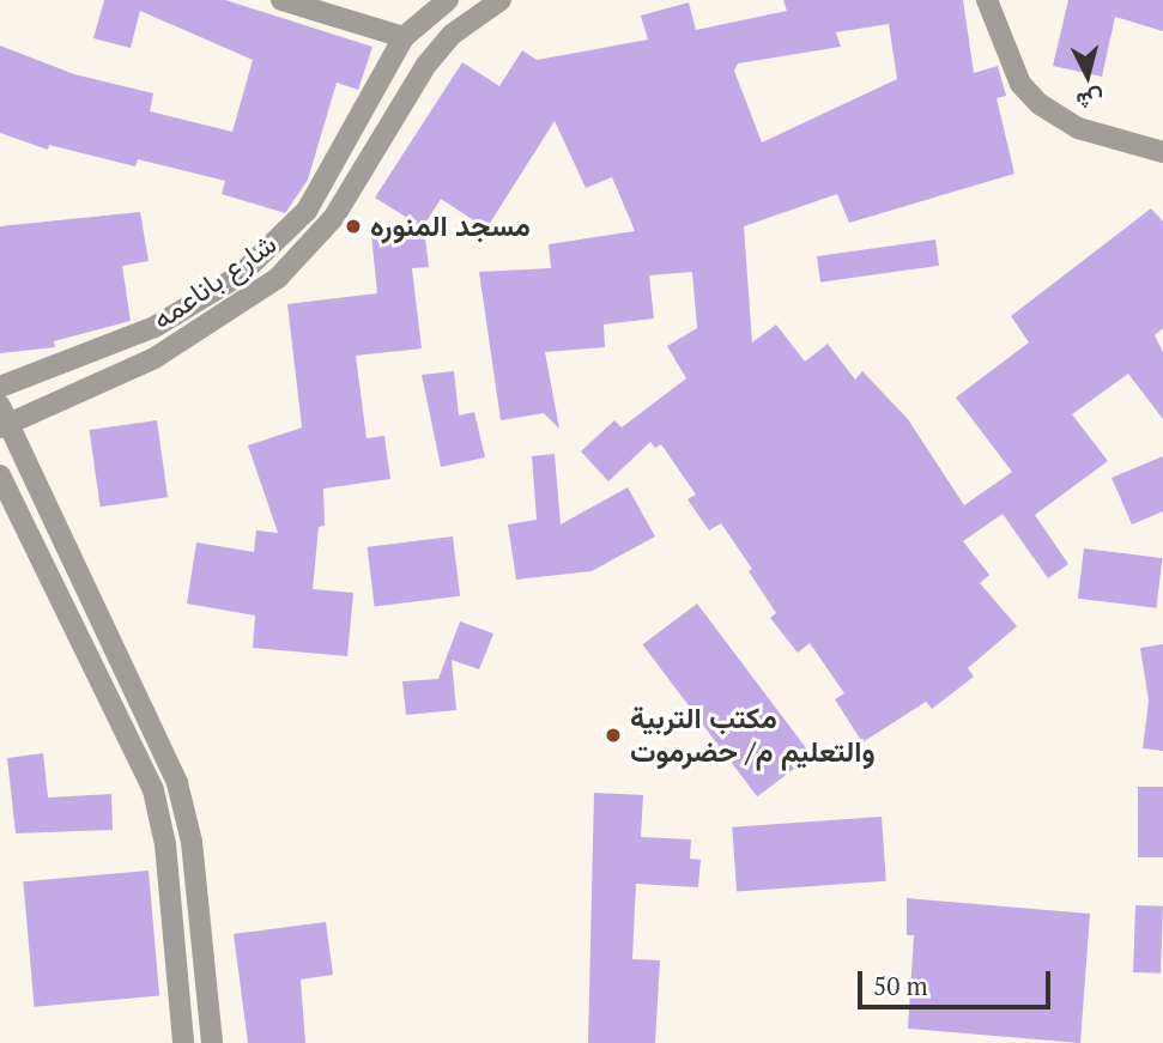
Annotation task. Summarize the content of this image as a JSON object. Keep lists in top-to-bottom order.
{
  "streets": {
    "street": ["شارع باناعمه"]
  },
  "places": ["مسجد المنوره", "مكتب التربية والتعليم م/ حضرموت"],
  "scale_bar": "50 m",
  "north": "bottom"
}
